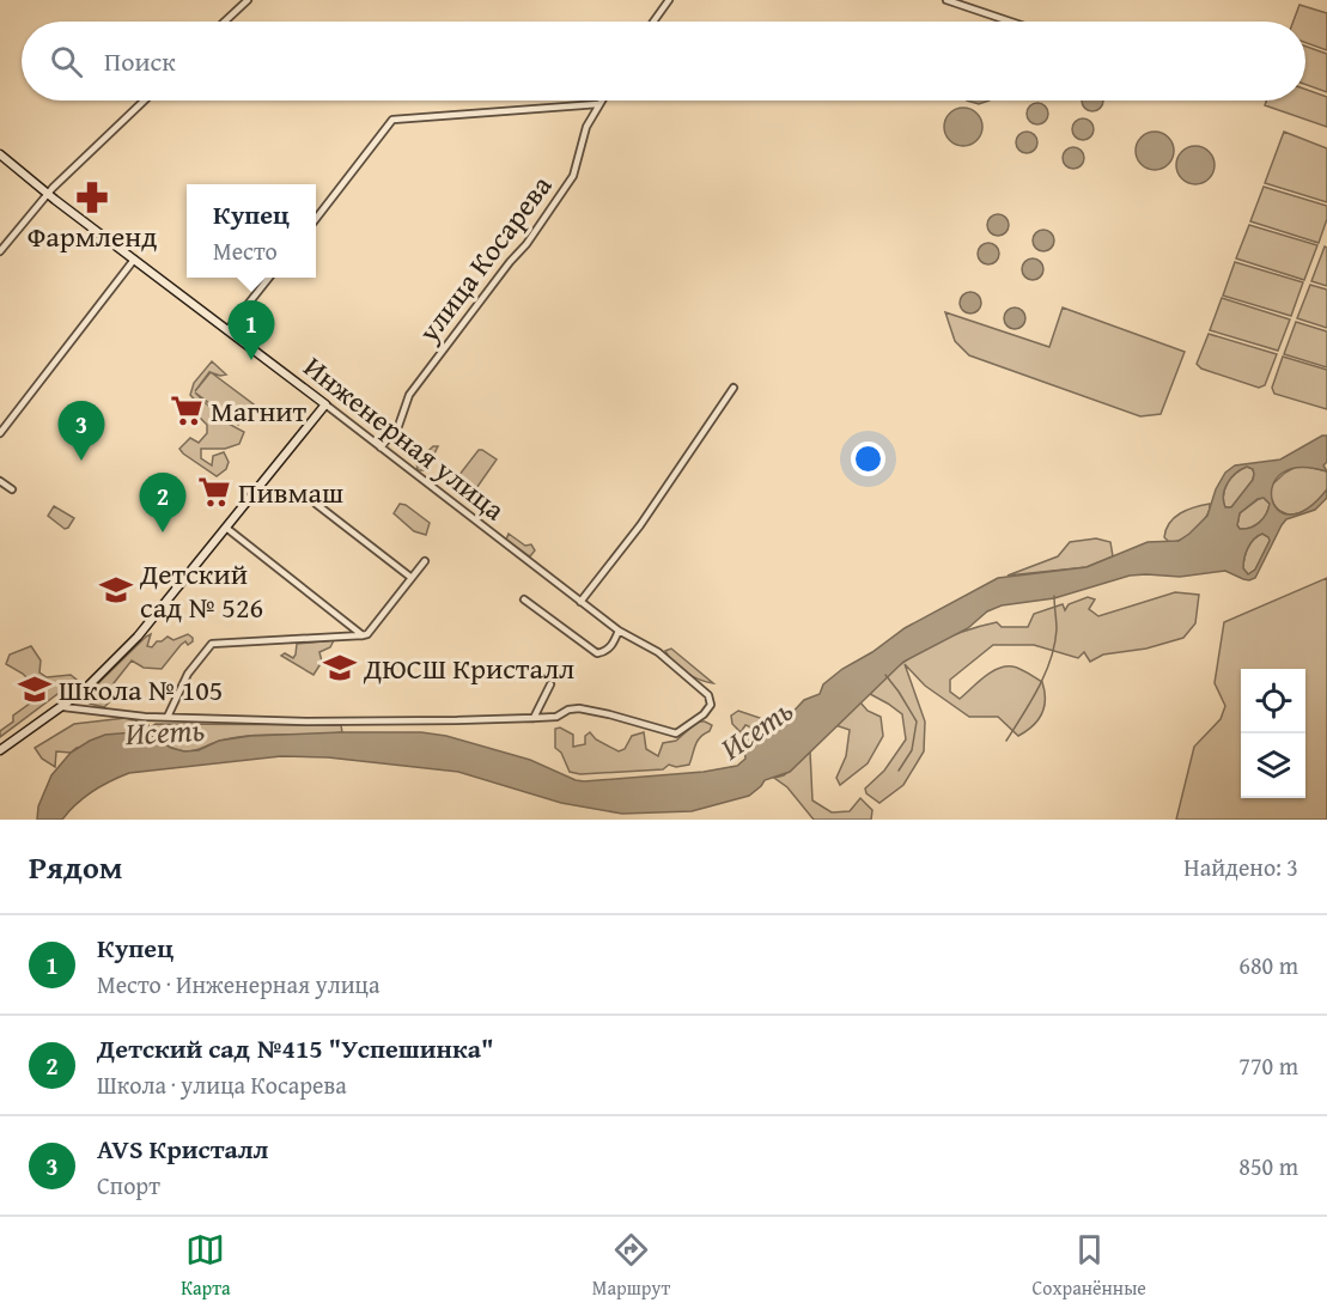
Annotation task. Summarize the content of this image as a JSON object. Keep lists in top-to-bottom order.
{
  "streets": {
    "street": ["улица Косарева", "Инженерная улица"]
  },
  "crossings": [
    ["улица Косарева", "Инженерная улица"]
  ],
  "water": ["Исеть"],
  "places": {
    "pharmacy": ["Фармленд"],
    "supermarket": ["Магнит", "Пивмаш"],
    "school or university": ["Детcкий сад № 526", "ДЮСШ Кристалл", "Школа № 105"]
  },
  "page": {
    "search": "Поиск",
    "popup": ["Купец", "Место"],
    "pins": ["1", "3", "2"],
    "heading": ["Рядом", "Найдено: 3"],
    "list": [
      {
        "mark": "1",
        "name": "Купец",
        "note": "Место · Инженерная улица",
        "value": "680 m"
      },
      {
        "mark": "2",
        "name": "Детский сад №415 \"Успешинка\"",
        "note": "Школа · улица Косарева",
        "value": "770 m"
      },
      {
        "mark": "3",
        "name": "AVS Кристалл",
        "note": "Спорт",
        "value": "850 m"
      }
    ],
    "nav": ["Карта", "Маршрут", "Сохранённые"]
  }
}
